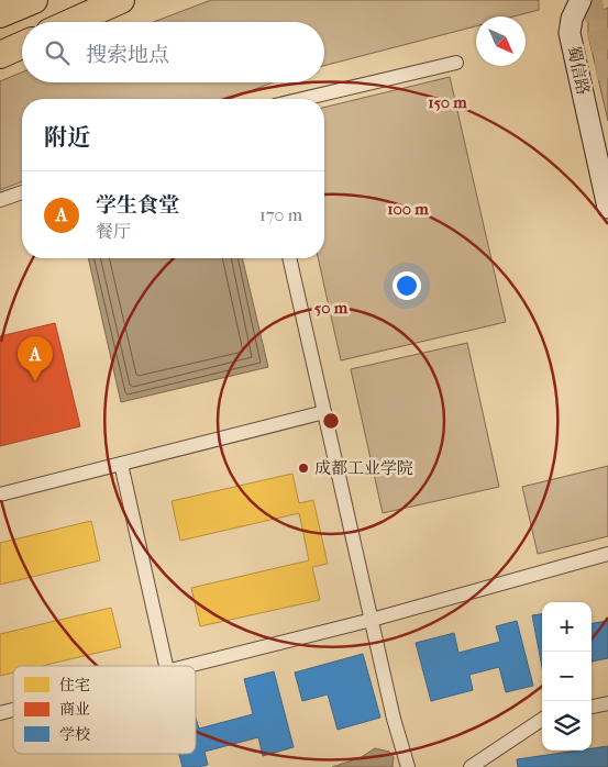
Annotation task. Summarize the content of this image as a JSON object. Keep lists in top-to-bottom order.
{
  "streets": {
    "main road": ["蜀信路"]
  },
  "places": ["成都工业学院"],
  "legend": ["住宅", "商业", "学校"],
  "north": "bottom right",
  "page": {
    "search": "搜索地点",
    "heading": "附近",
    "list": [
      {
        "mark": "A",
        "name": "学生食堂",
        "note": "餐厅",
        "value": "170 m"
      }
    ],
    "pins": "A",
    "map_buttons": ["+", "−"]
  },
  "rings": ["150 m", "100 m", "50 m"]
}
